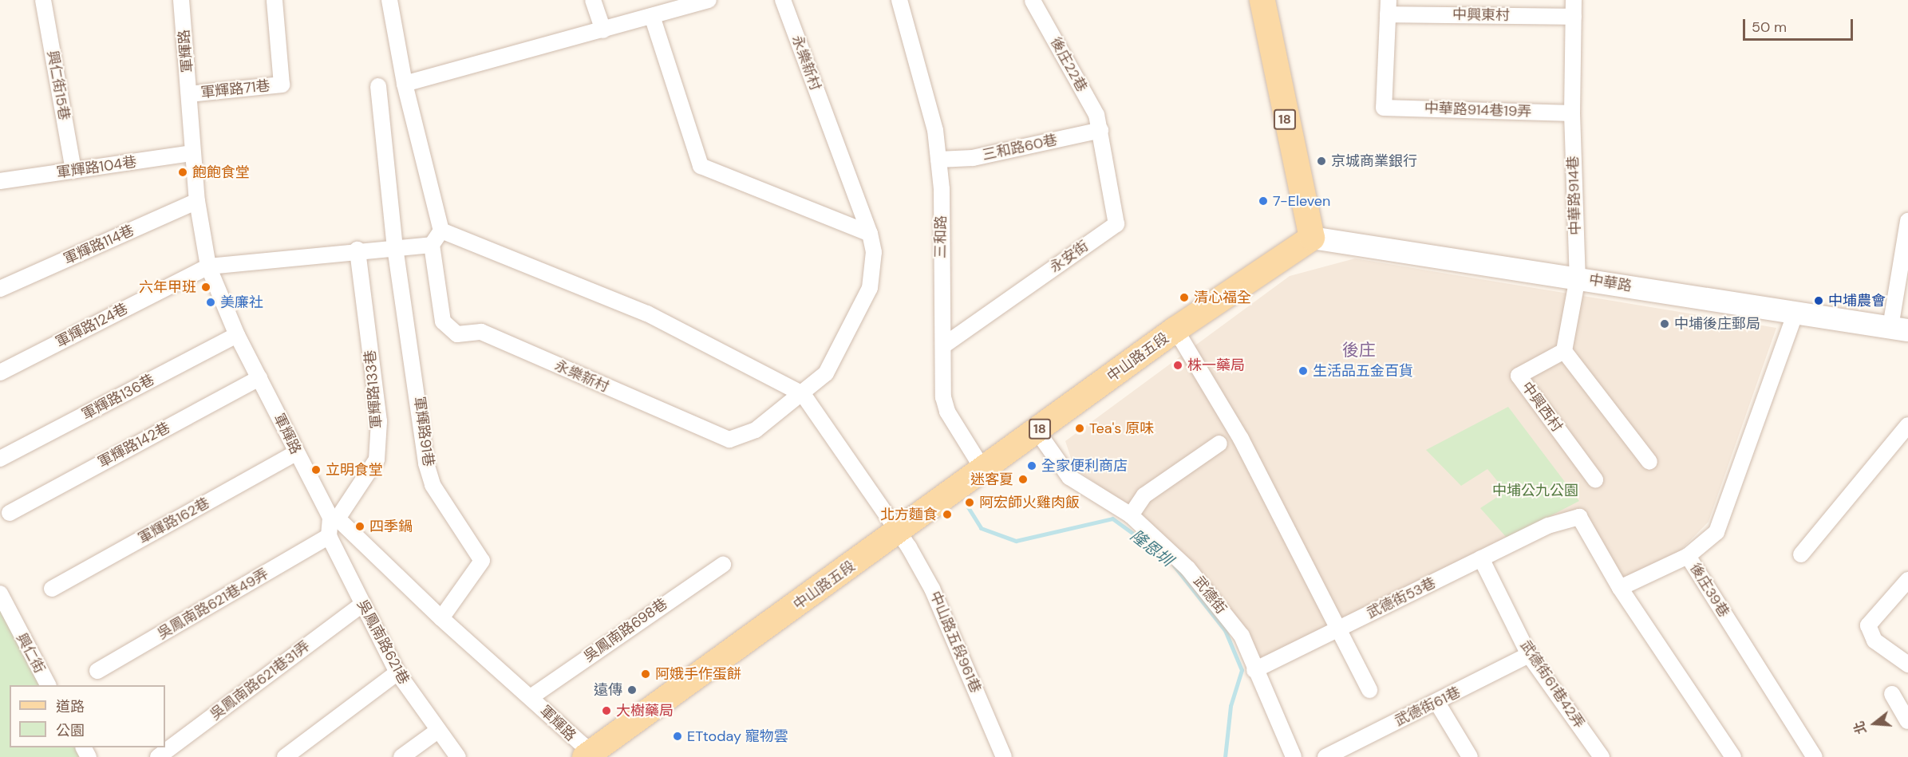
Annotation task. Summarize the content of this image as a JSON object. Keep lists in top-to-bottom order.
{
  "streets": {
    "main road": ["18", "中華路", "中山路五段"],
    "street": [
      "中興東村",
      "軍輝路",
      "永樂新村",
      "後庄22巷",
      "興仁街15巷",
      "軍輝路71巷",
      "中華路914巷19弄",
      "三和路60巷",
      "軍輝路104巷",
      "中華路914巷",
      "三和路",
      "軍輝路114巷",
      "永安街",
      "軍輝路124巷",
      "軍輝路133巷",
      "軍輝路136巷",
      "中興西村",
      "軍輝路91巷",
      "軍輝路142巷",
      "軍輝路162巷",
      "後庄39巷",
      "武德街",
      "武德街53巷",
      "吳鳳南路621巷49弄",
      "吳鳳南路698巷",
      "吳鳳南路621巷",
      "中山路五段961巷",
      "興仁街",
      "吳鳳南路621巷31弄",
      "武德街61巷42弄",
      "武德街61巷"
    ]
  },
  "crossings": [
    ["中興東村", "中華路914巷19弄"],
    ["軍輝路", "軍輝路71巷"],
    ["軍輝路", "軍輝路104巷"],
    ["軍輝路", "軍輝路114巷"],
    ["軍輝路", "軍輝路124巷"],
    ["軍輝路", "中山路五段"],
    ["軍輝路", "軍輝路133巷"],
    ["軍輝路", "軍輝路136巷"],
    ["軍輝路", "軍輝路91巷"],
    ["軍輝路", "軍輝路142巷"],
    ["軍輝路", "軍輝路162巷"],
    ["軍輝路", "吳鳳南路698巷"],
    ["後庄22巷", "三和路60巷"],
    ["後庄22巷", "永安街"],
    ["興仁街15巷", "軍輝路104巷"],
    ["中華路914巷19弄", "中華路914巷"],
    ["18", "中華路"],
    ["18", "中山路五段"],
    ["三和路60巷", "三和路"],
    ["三和路60巷", "永安街"],
    ["中華路914巷", "中華路"],
    ["三和路", "永安街"],
    ["三和路", "中山路五段"],
    ["中華路", "中山路五段"],
    ["中華路", "後庄39巷"],
    ["中山路五段", "武德街"],
    ["中山路五段", "中山路五段961巷"],
    ["武德街", "武德街53巷"],
    ["武德街53巷", "武德街61巷42弄"],
    ["吳鳳南路621巷49弄", "吳鳳南路621巷"],
    ["吳鳳南路621巷", "吳鳳南路621巷31弄"],
    ["武德街61巷42弄", "武德街61巷"]
  ],
  "districts": ["後庄"],
  "water": ["隆恩圳"],
  "parks": ["中埔公九公園"],
  "places": [
    "京城商業銀行",
    "飽飽食堂",
    "7-Eleven",
    "六年甲班",
    "清心福全",
    "中埔農會",
    "美廉社",
    "中埔後庄郵局",
    "株一藥局",
    "生活品五金百貨",
    "Tea's 原味",
    "全家便利商店",
    "立明食堂",
    "迷客夏",
    "阿宏師火雞肉飯",
    "北方麵食",
    "四季鍋",
    "阿娥手作蛋餅",
    "遠傳",
    "大樹藥局",
    "ETtoday 寵物雲"
  ],
  "legend": ["道路", "公園"],
  "scale_bar": "50 m",
  "north": "left"
}
